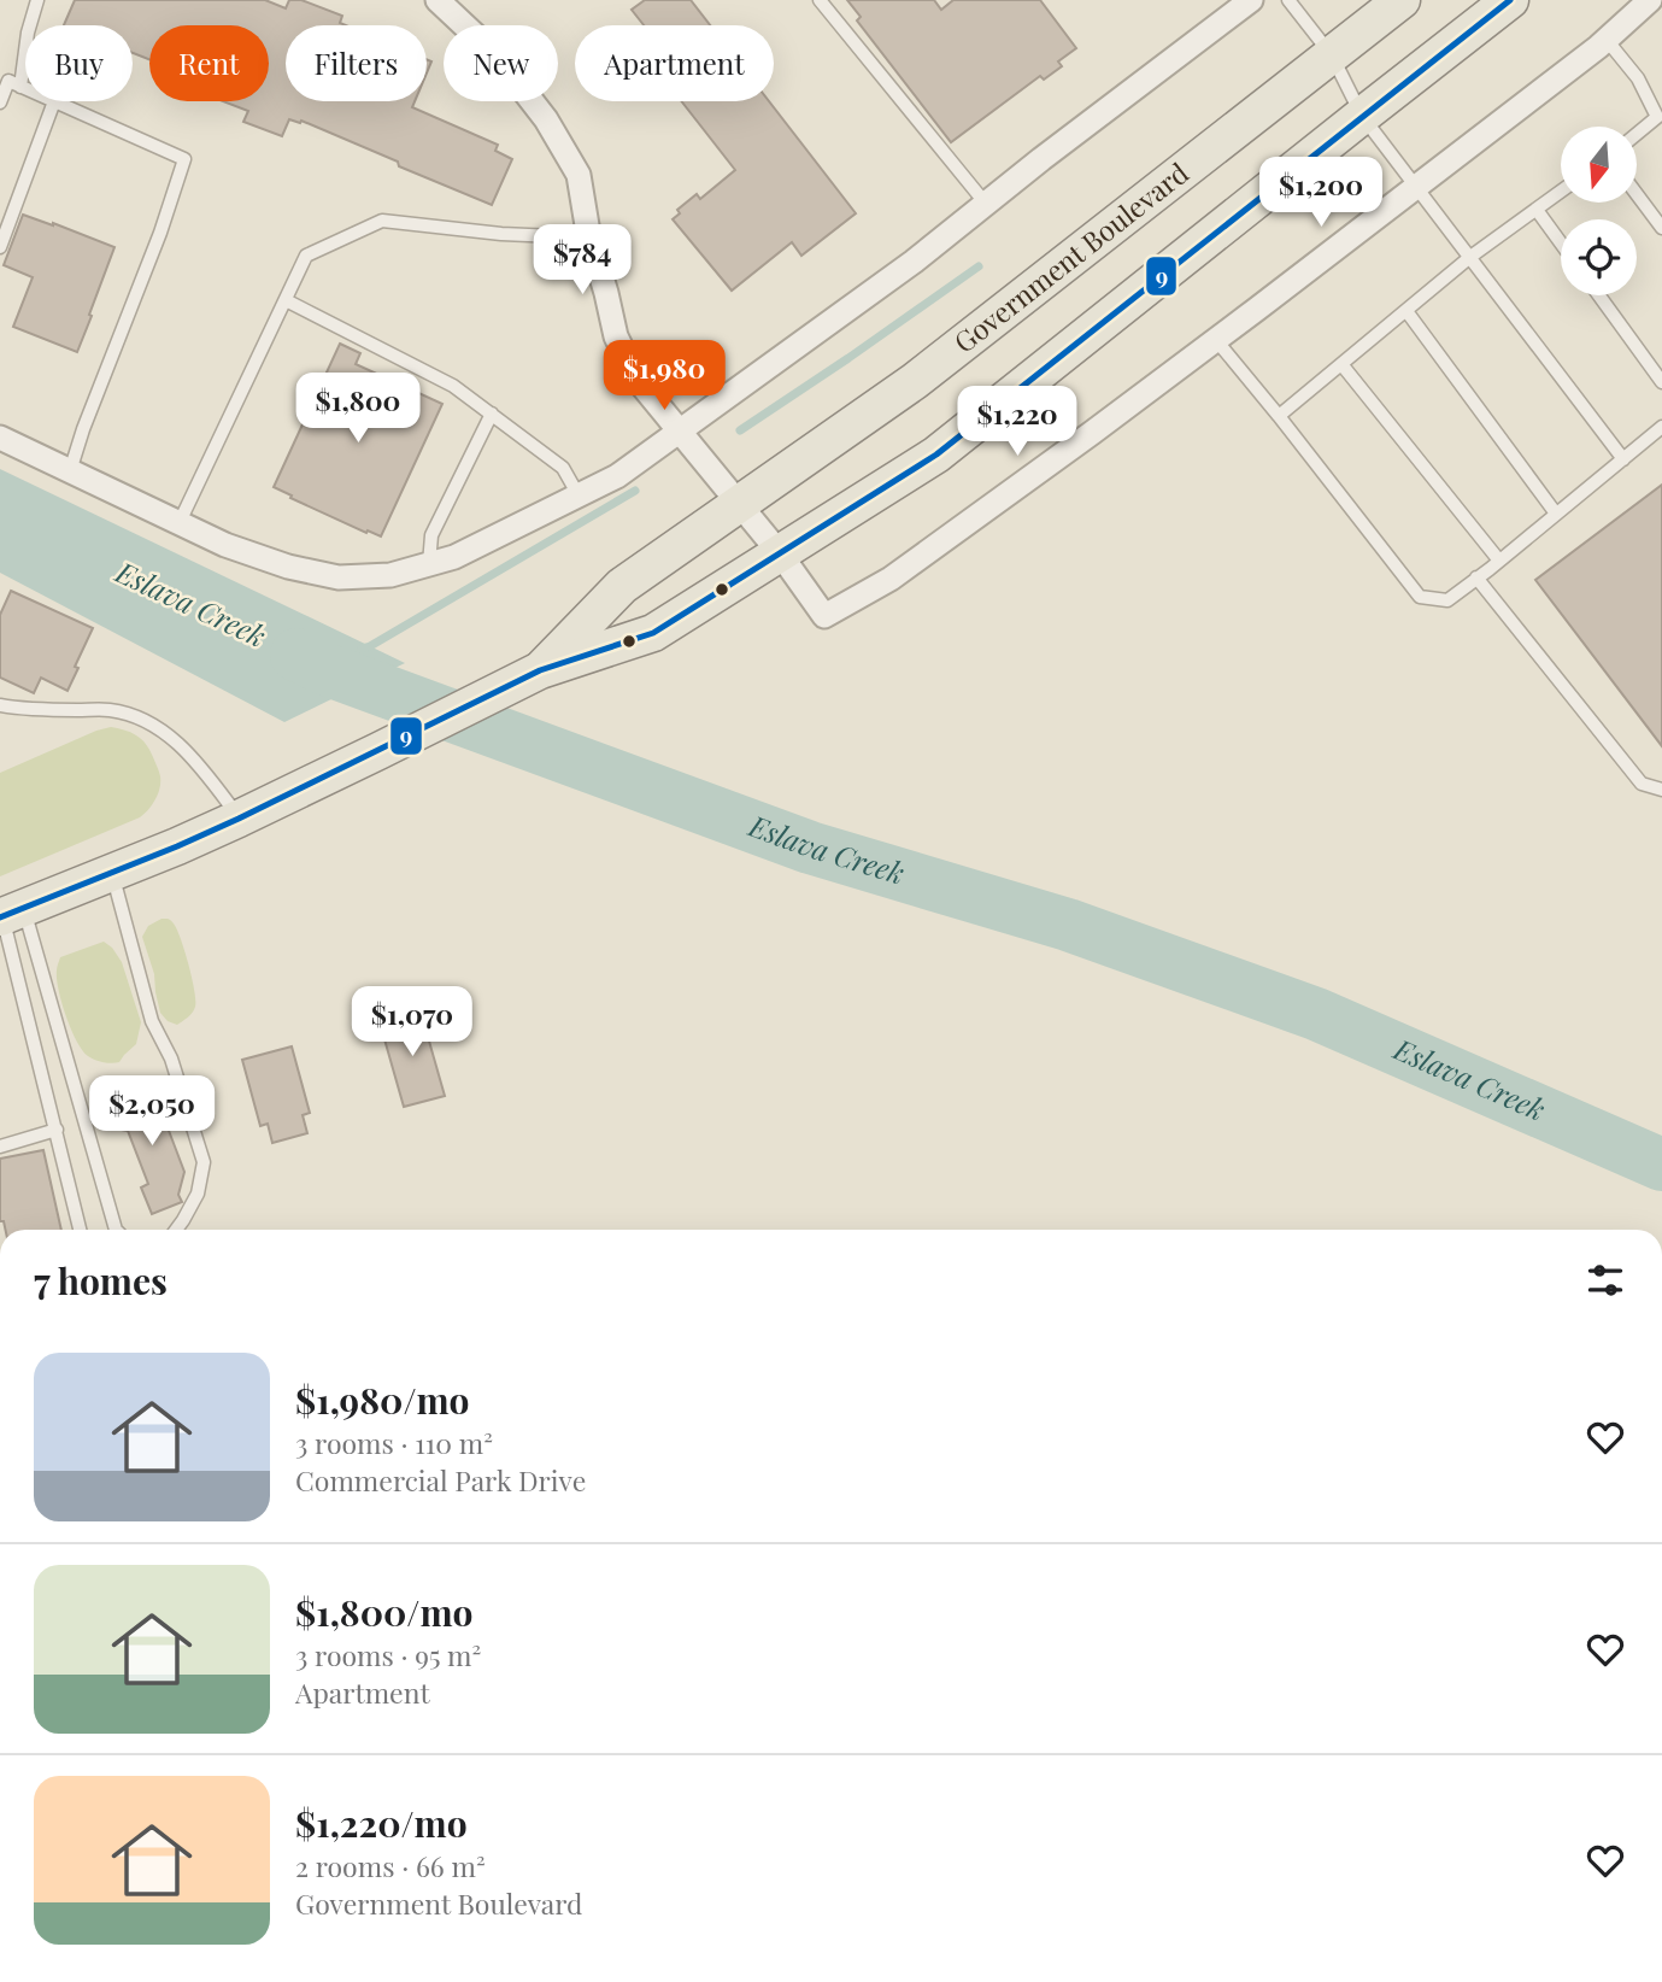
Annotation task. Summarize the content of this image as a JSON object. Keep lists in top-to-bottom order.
{
  "streets": {
    "main road": ["Government Boulevard"]
  },
  "water": ["Eslava Creek"],
  "lines": ["transit line 9"],
  "north": "bottom",
  "page": {
    "chip": [
      "Buy",
      "Rent",
      "Filters",
      "New",
      "Apartment"
    ],
    "price": [
      "$1,200",
      "$784",
      "$1,980",
      "$1,800",
      "$1,220",
      "$1,070",
      "$2,050"
    ],
    "heading": "7 homes",
    "list": [
      {
        "name": "$1,980/mo",
        "note": "3 rooms · 110 m² · Commercial Park Drive"
      },
      {
        "name": "$1,800/mo",
        "note": "3 rooms · 95 m² · Apartment"
      },
      {
        "name": "$1,220/mo",
        "note": "2 rooms · 66 m² · Government Boulevard"
      }
    ]
  }
}
